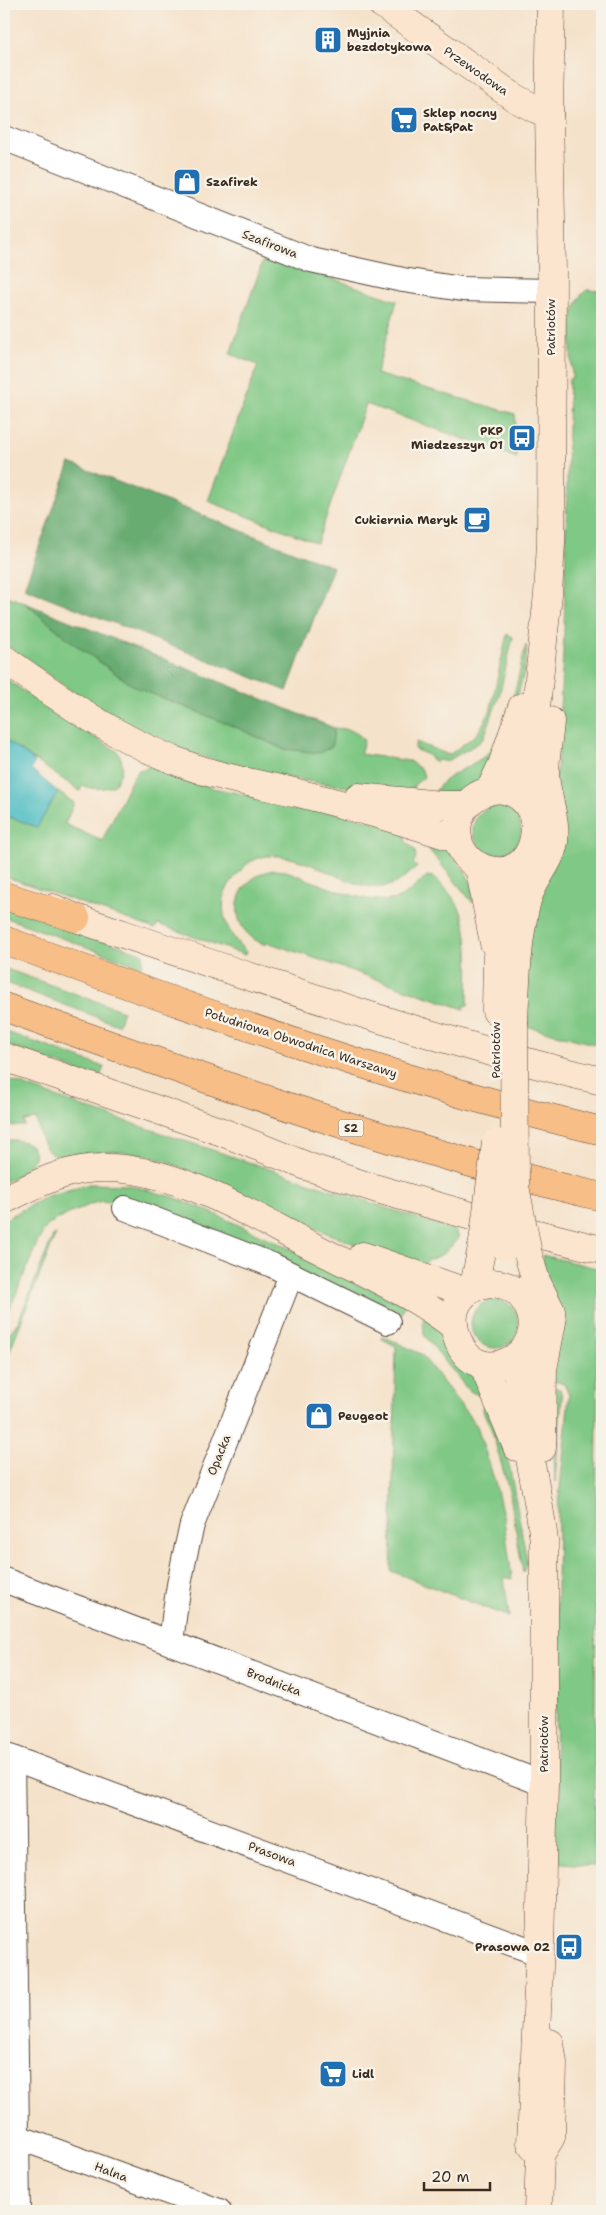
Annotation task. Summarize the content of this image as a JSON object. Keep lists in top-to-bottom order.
{
  "streets": {
    "highway": ["Południowa Obwodnica Warszawy", "S2"],
    "main road": ["Przewodowa", "Patriotów"],
    "street": [
      "Szafirowa",
      "Opacka",
      "Brodnicka",
      "Prasowa",
      "Halna"
    ]
  },
  "crossings": [
    ["Przewodowa", "Patriotów"],
    ["Szafirowa", "Patriotów"],
    ["Patriotów", "Brodnicka"],
    ["Patriotów", "Prasowa"],
    ["Opacka", "Brodnicka"]
  ],
  "places": {
    "building": ["Myjnia bezdotykowa"],
    "supermarket": ["Sklep nocny Pat&Pat", "Lidl"],
    "shop": ["Szafirek", "Peugeot"],
    "bus stop": ["PKP Miedzeszyn 01", "Prasowa 02"],
    "cafe": ["Cukiernia Meryk"]
  },
  "scale_bar": "20 m"
}
